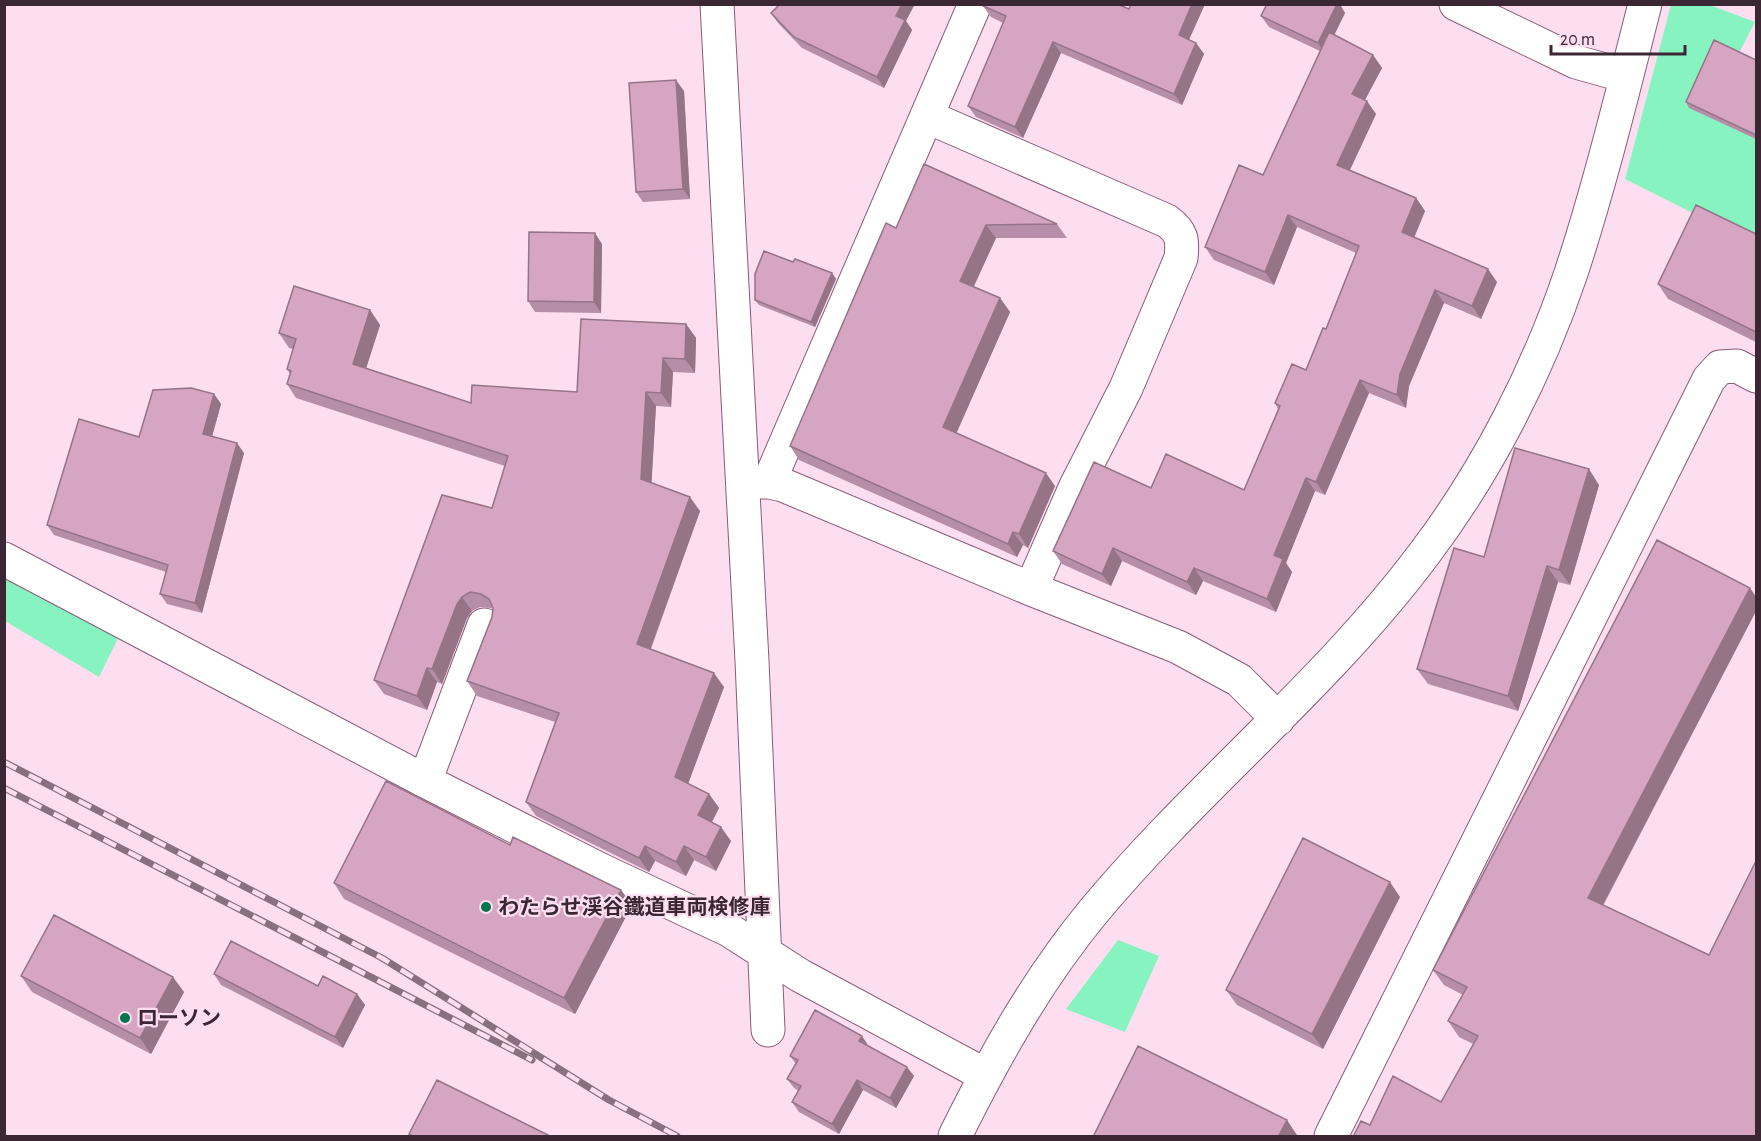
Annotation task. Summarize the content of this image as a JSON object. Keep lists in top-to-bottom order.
{
  "places": ["わたらせ渓谷鐵道車両検修庫", "ローソン"],
  "scale_bar": "20 m"
}
